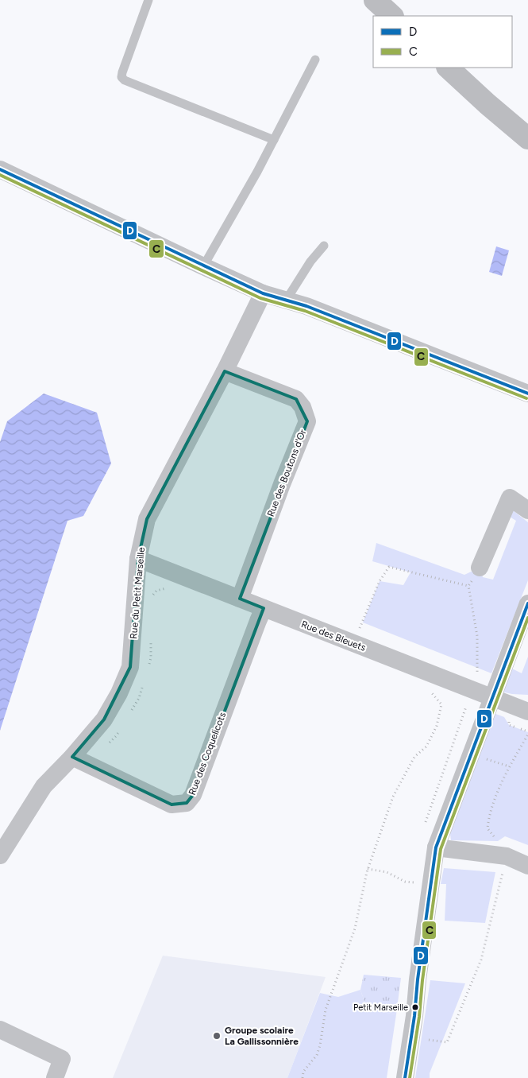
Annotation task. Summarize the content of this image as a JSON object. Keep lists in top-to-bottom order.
{
  "streets": {
    "street": [
      "Rue des Boutons d'Or",
      "Rue du Petit Marseille",
      "Rue des Bleuets",
      "Rue des Coquelicots"
    ]
  },
  "crossings": [
    ["Rue des Boutons d'Or", "Rue du Petit Marseille"],
    ["Rue des Boutons d'Or", "Rue des Bleuets"],
    ["Rue du Petit Marseille", "Rue des Bleuets"],
    ["Rue du Petit Marseille", "Rue des Coquelicots"],
    ["Rue des Bleuets", "Rue des Coquelicots"]
  ],
  "places": ["Petit Marseille", "Groupe scolaire La Gallissonnière"],
  "lines": ["transit line D", "transit line C"],
  "legend": ["D", "C"]
}
